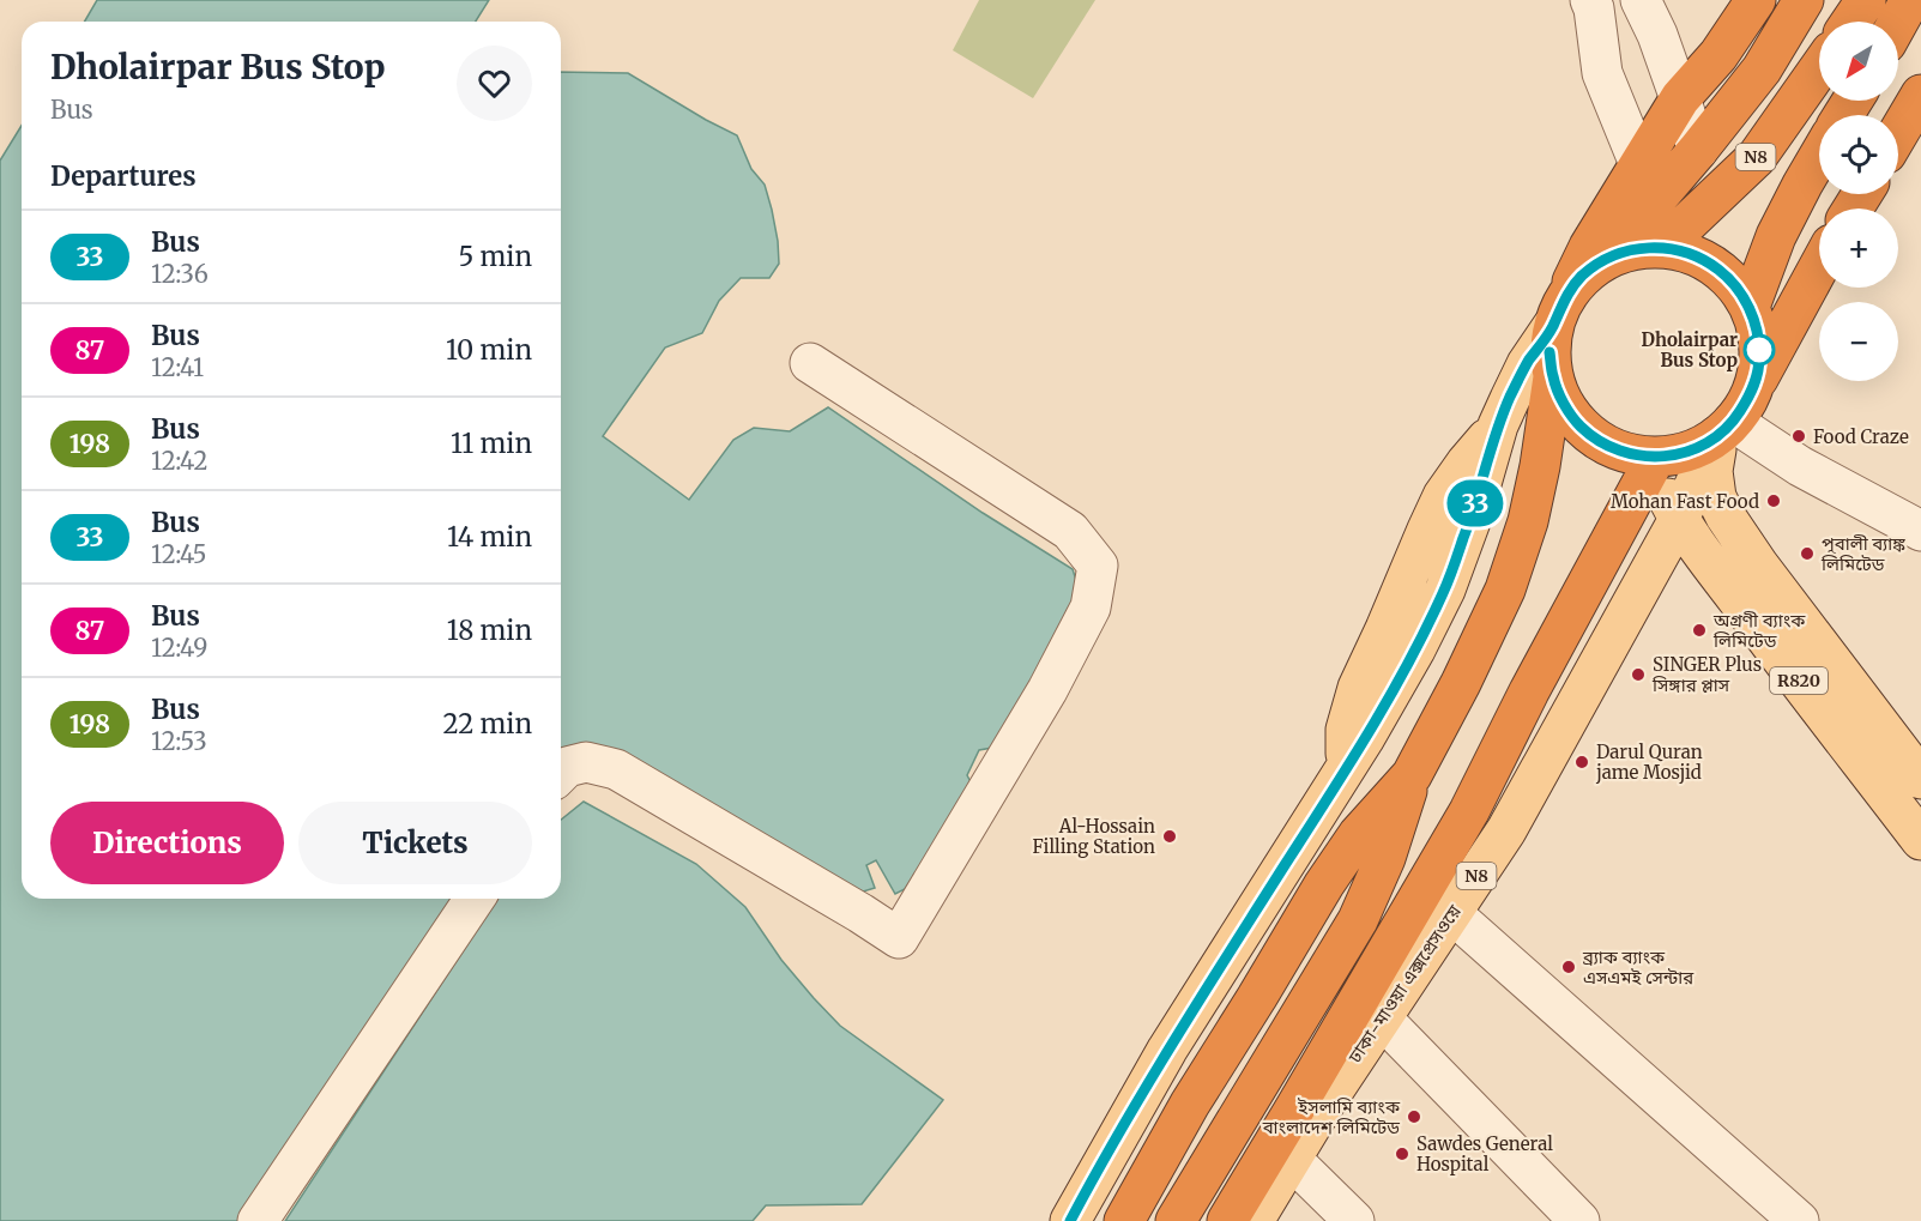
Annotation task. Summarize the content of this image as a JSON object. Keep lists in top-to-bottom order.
{
  "streets": {
    "highway": ["N8"],
    "main road": ["R820", "ঢাকা-মাওয়া এক্সপ্রেসওয়ে"]
  },
  "crossings": [
    ["N8", "R820"],
    ["N8", "ঢাকা-মাওয়া এক্সপ্রেসওয়ে"],
    ["R820", "ঢাকা-মাওয়া এক্সপ্রেসওয়ে"]
  ],
  "places": [
    "Dholairpar Bus Stop",
    "Food Craze",
    "Mohan Fast Food",
    "পূবালী ব্যাঙ্ক লিমিটেড",
    "অগ্রণী ব্যাংক লিমিটেড",
    "SINGER Plus সিঙ্গার প্লাস",
    "Darul Quran jame Mosjid",
    "Al-Hossain Filling Station",
    "ব্র্যাক ব্যাংক এসএমই সেন্টার",
    "ইসলামি ব্যাংক বাংলাদেশ লিমিটেড",
    "Sawdes General Hospital"
  ],
  "lines": ["bus line 33"],
  "north": "bottom left",
  "page": {
    "on_map": "33",
    "map_buttons": ["+", "−"],
    "heading": [
      ["Dholairpar Bus Stop", "Bus"],
      "Departures"
    ],
    "list": [
      {
        "mark": "33",
        "name": "Bus",
        "note": "12:36",
        "value": "5 min"
      },
      {
        "mark": "87",
        "name": "Bus",
        "note": "12:41",
        "value": "10 min"
      },
      {
        "mark": "198",
        "name": "Bus",
        "note": "12:42",
        "value": "11 min"
      },
      {
        "mark": "33",
        "name": "Bus",
        "note": "12:45",
        "value": "14 min"
      },
      {
        "mark": "87",
        "name": "Bus",
        "note": "12:49",
        "value": "18 min"
      },
      {
        "mark": "198",
        "name": "Bus",
        "note": "12:53",
        "value": "22 min"
      }
    ],
    "buttons": ["Directions", "Tickets"]
  }
}
